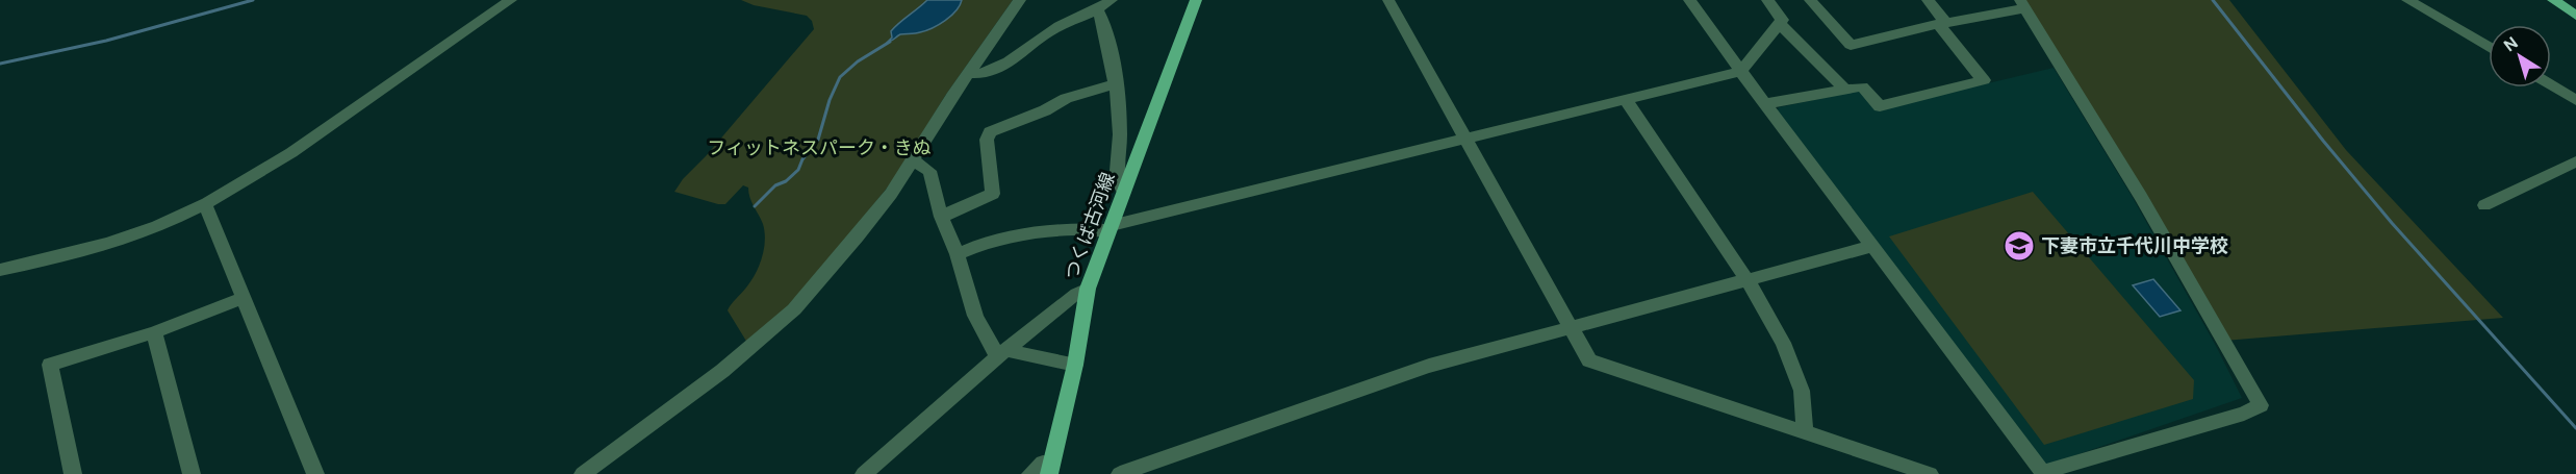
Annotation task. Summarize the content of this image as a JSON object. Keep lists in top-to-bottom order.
{
  "streets": {
    "main road": ["つくば古河線"]
  },
  "parks": ["フィットネスパーク・きぬ"],
  "places": {
    "school or university": ["下妻市立千代川中学校"]
  },
  "north": "top left"
}
